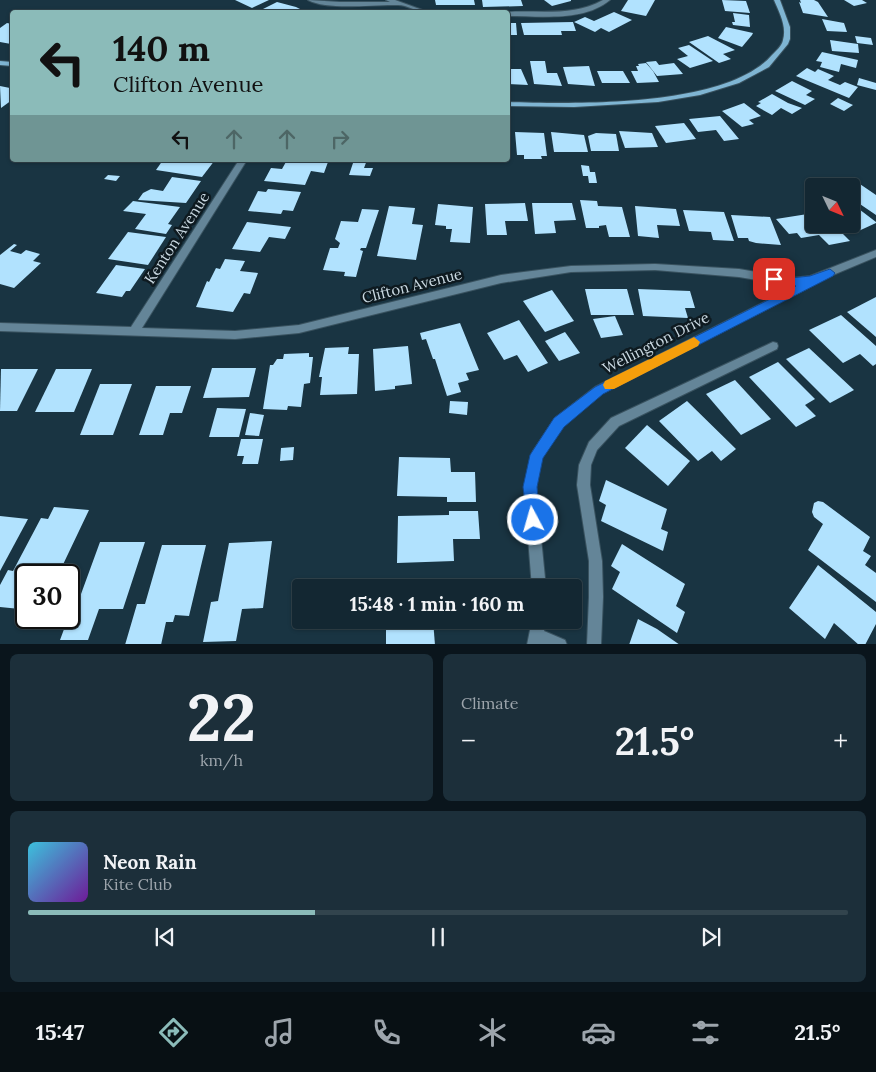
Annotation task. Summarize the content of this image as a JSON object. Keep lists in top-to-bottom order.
{
  "streets": {
    "street": ["Kenton Avenue", "Clifton Avenue", "Wellington Drive"]
  },
  "crossings": [
    ["Kenton Avenue", "Clifton Avenue"],
    ["Clifton Avenue", "Wellington Drive"]
  ],
  "north": "bottom right",
  "page": {
    "turn": ["140 m", "Clifton Avenue"],
    "limit": "30",
    "trip": "15:48 · 1 min · 160 m",
    "tile": [
      ["22", "km/h"],
      "Climate"
    ],
    "heat": ["−", "21.5°", "+"],
    "song": ["Neon Rain", "Kite Club"],
    "tabs": ["15:47", "21.5°"]
  }
}
